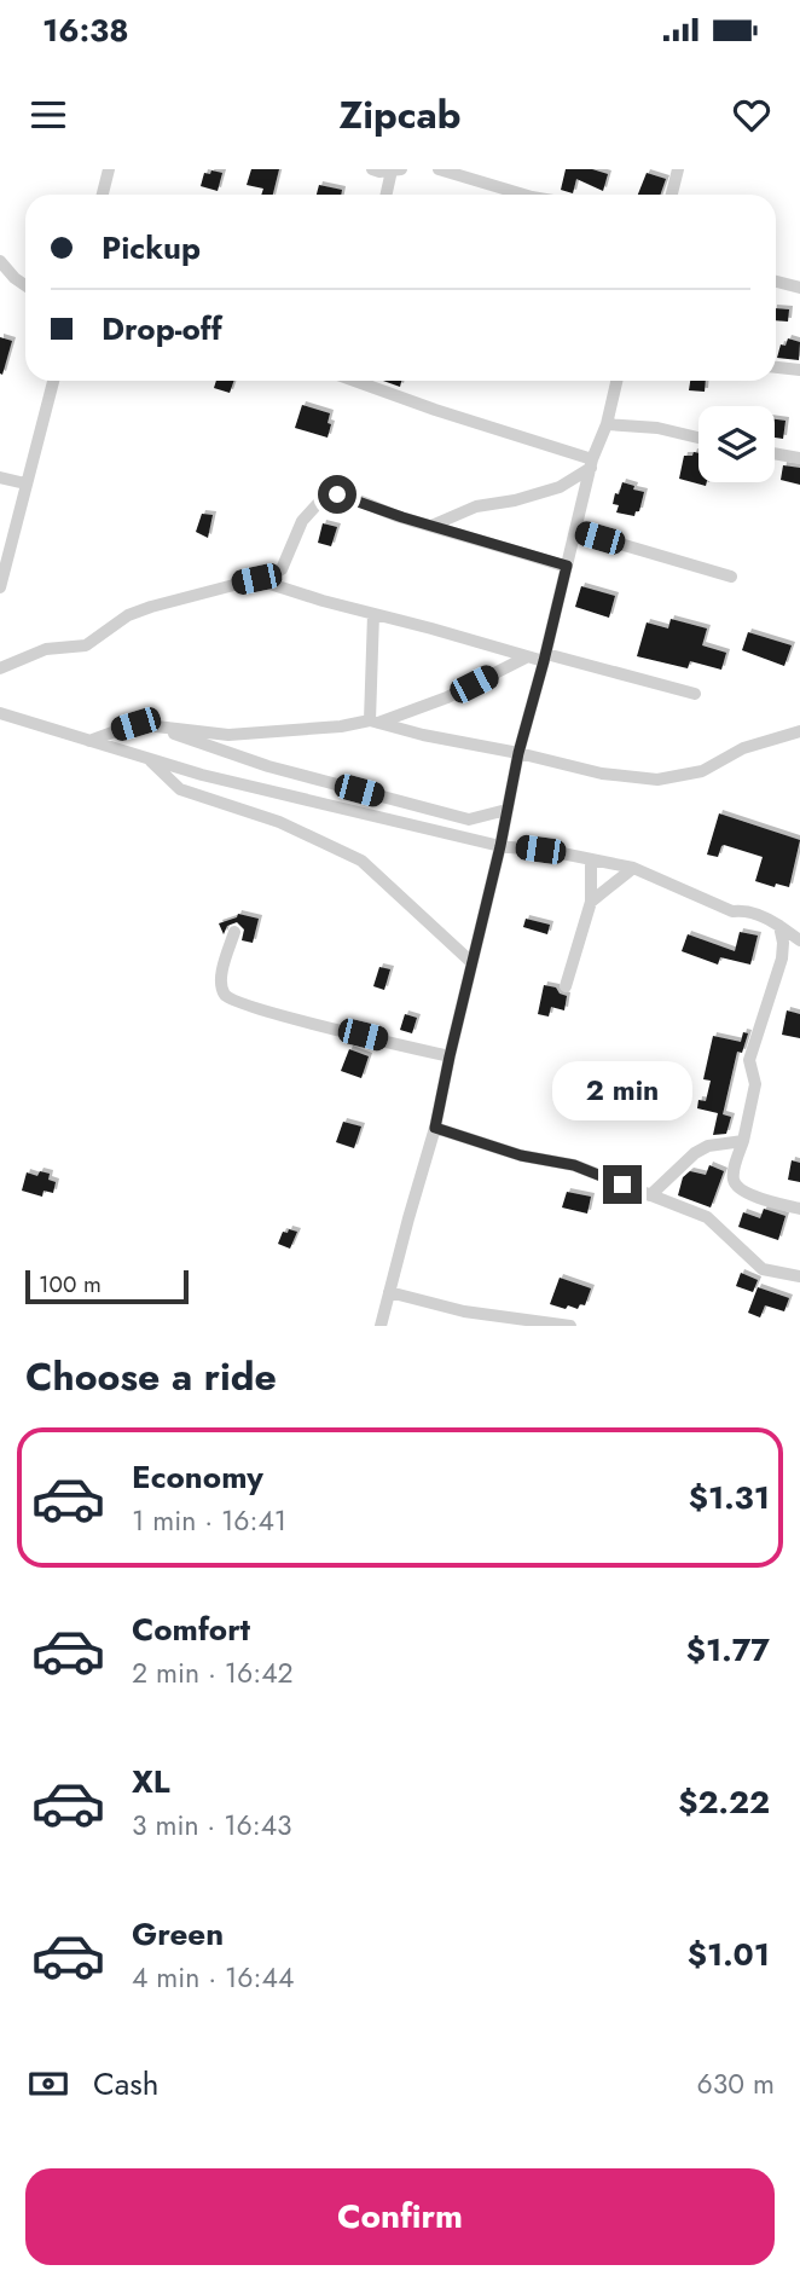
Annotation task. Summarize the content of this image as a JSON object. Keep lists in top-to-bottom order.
{
  "scale_bar": "100 m",
  "page": {
    "status": "16:38",
    "header": "Zipcab",
    "banner": ["Pickup", "Drop-off"],
    "bubble": "2 min",
    "scale": "100 m",
    "heading": "Choose a ride",
    "list": [
      {
        "name": "Economy",
        "note": "1 min · 16:41",
        "value": "$1.31"
      },
      {
        "name": "Comfort",
        "note": "2 min · 16:42",
        "value": "$1.77"
      },
      {
        "name": "XL",
        "note": "3 min · 16:43",
        "value": "$2.22"
      },
      {
        "name": "Green",
        "note": "4 min · 16:44",
        "value": "$1.01"
      }
    ],
    "pay": ["Cash", "630 m"],
    "buttons": "Confirm"
  }
}
